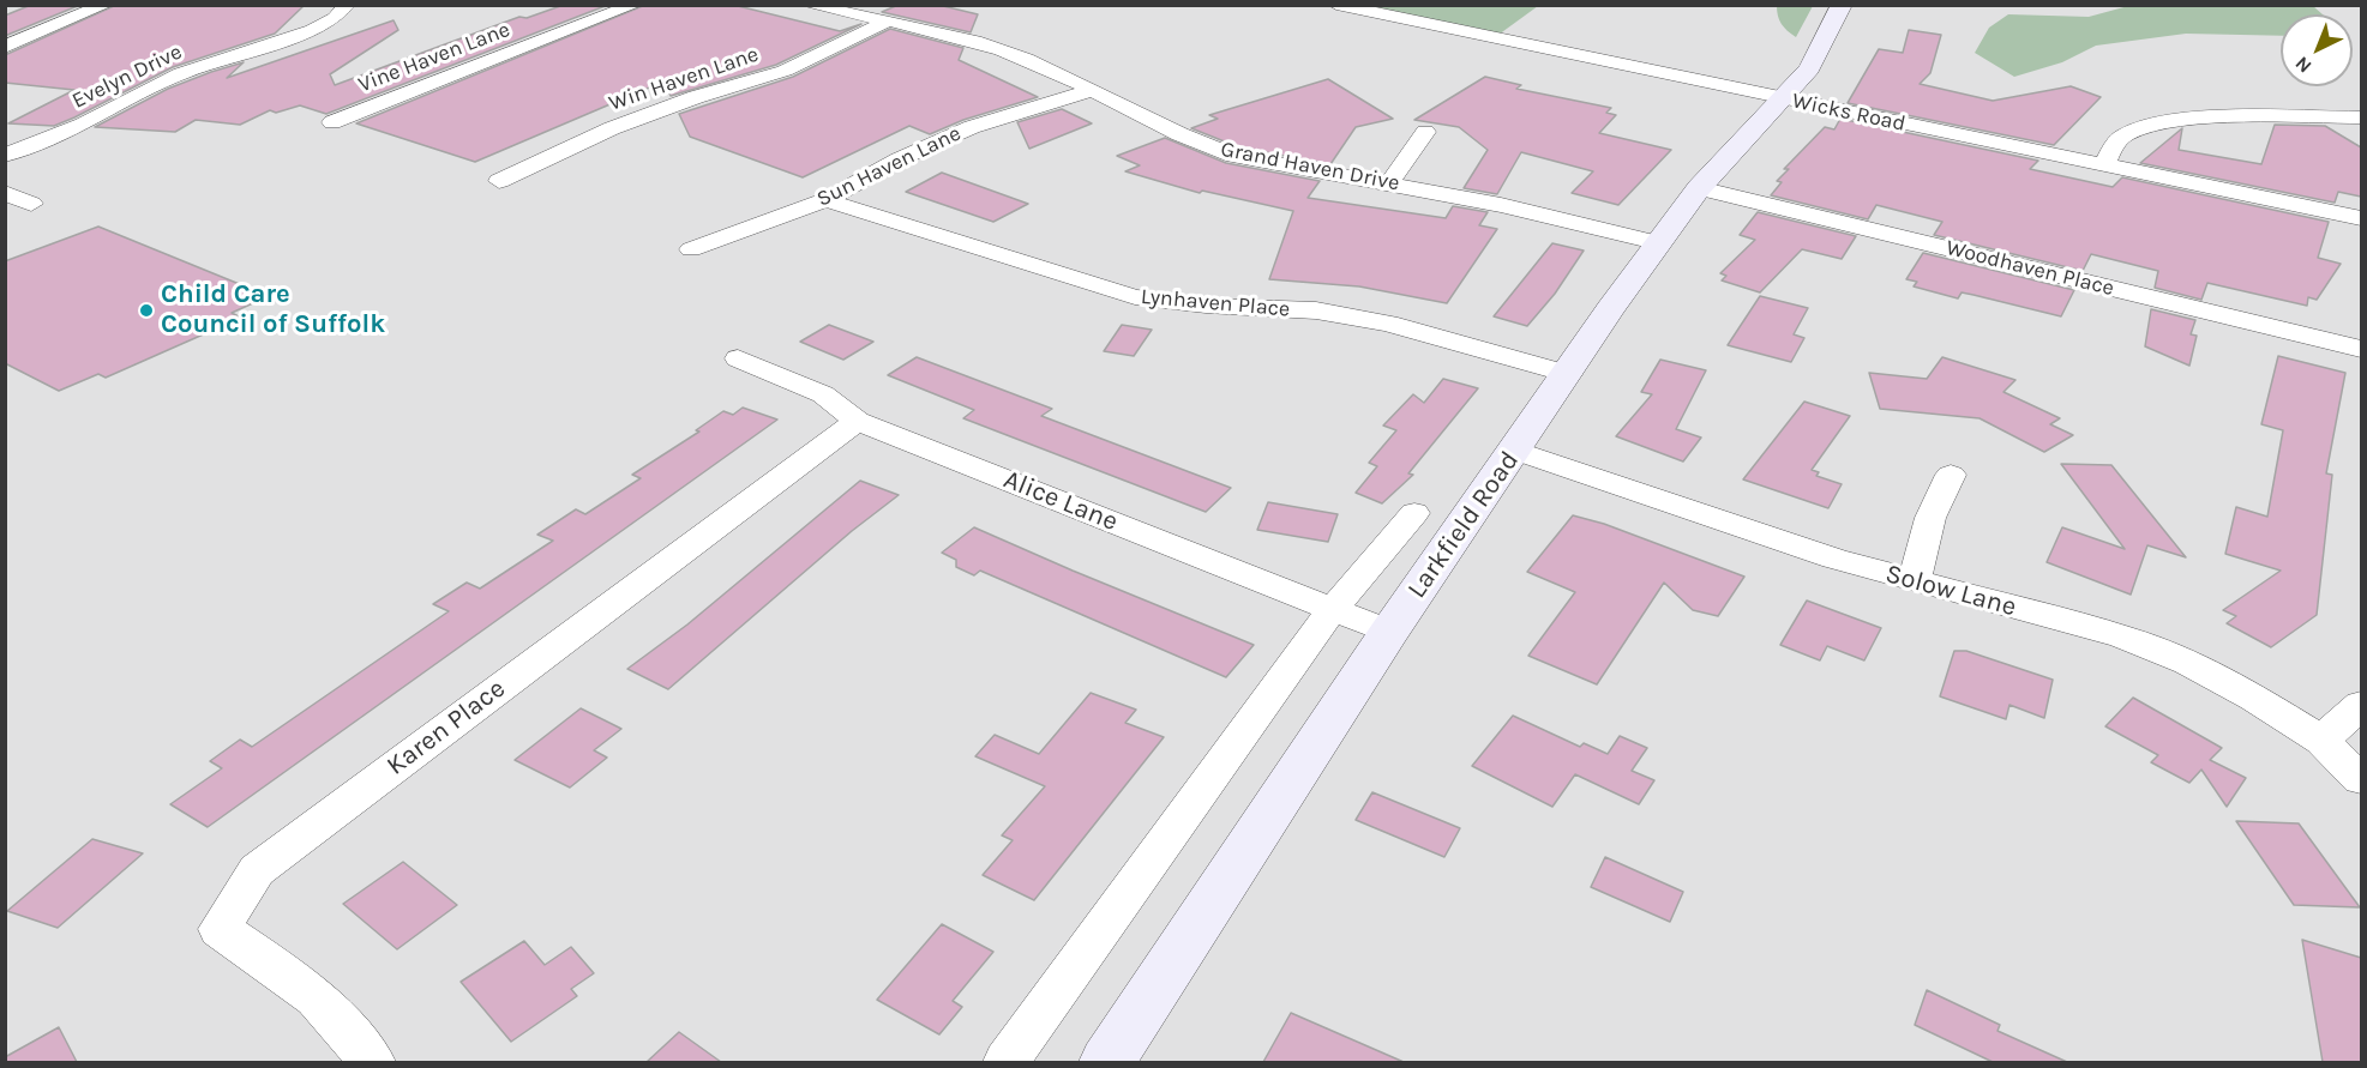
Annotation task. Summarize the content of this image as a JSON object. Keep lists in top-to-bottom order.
{
  "streets": {
    "main road": ["Larkfield Road"],
    "street": [
      "Vine Haven Lane",
      "Evelyn Drive",
      "Win Haven Lane",
      "Wicks Road",
      "Sun Haven Lane",
      "Grand Haven Drive",
      "Woodhaven Place",
      "Lynhaven Place",
      "Alice Lane",
      "Solow Lane",
      "Karen Place"
    ]
  },
  "crossings": [
    ["Win Haven Lane", "Grand Haven Drive"],
    ["Wicks Road", "Larkfield Road"],
    ["Sun Haven Lane", "Grand Haven Drive"],
    ["Sun Haven Lane", "Lynhaven Place"],
    ["Grand Haven Drive", "Larkfield Road"],
    ["Woodhaven Place", "Larkfield Road"],
    ["Lynhaven Place", "Larkfield Road"],
    ["Alice Lane", "Larkfield Road"],
    ["Alice Lane", "Karen Place"],
    ["Larkfield Road", "Solow Lane"]
  ],
  "places": ["Child Care Council of Suffolk"],
  "north": "bottom left"
}
